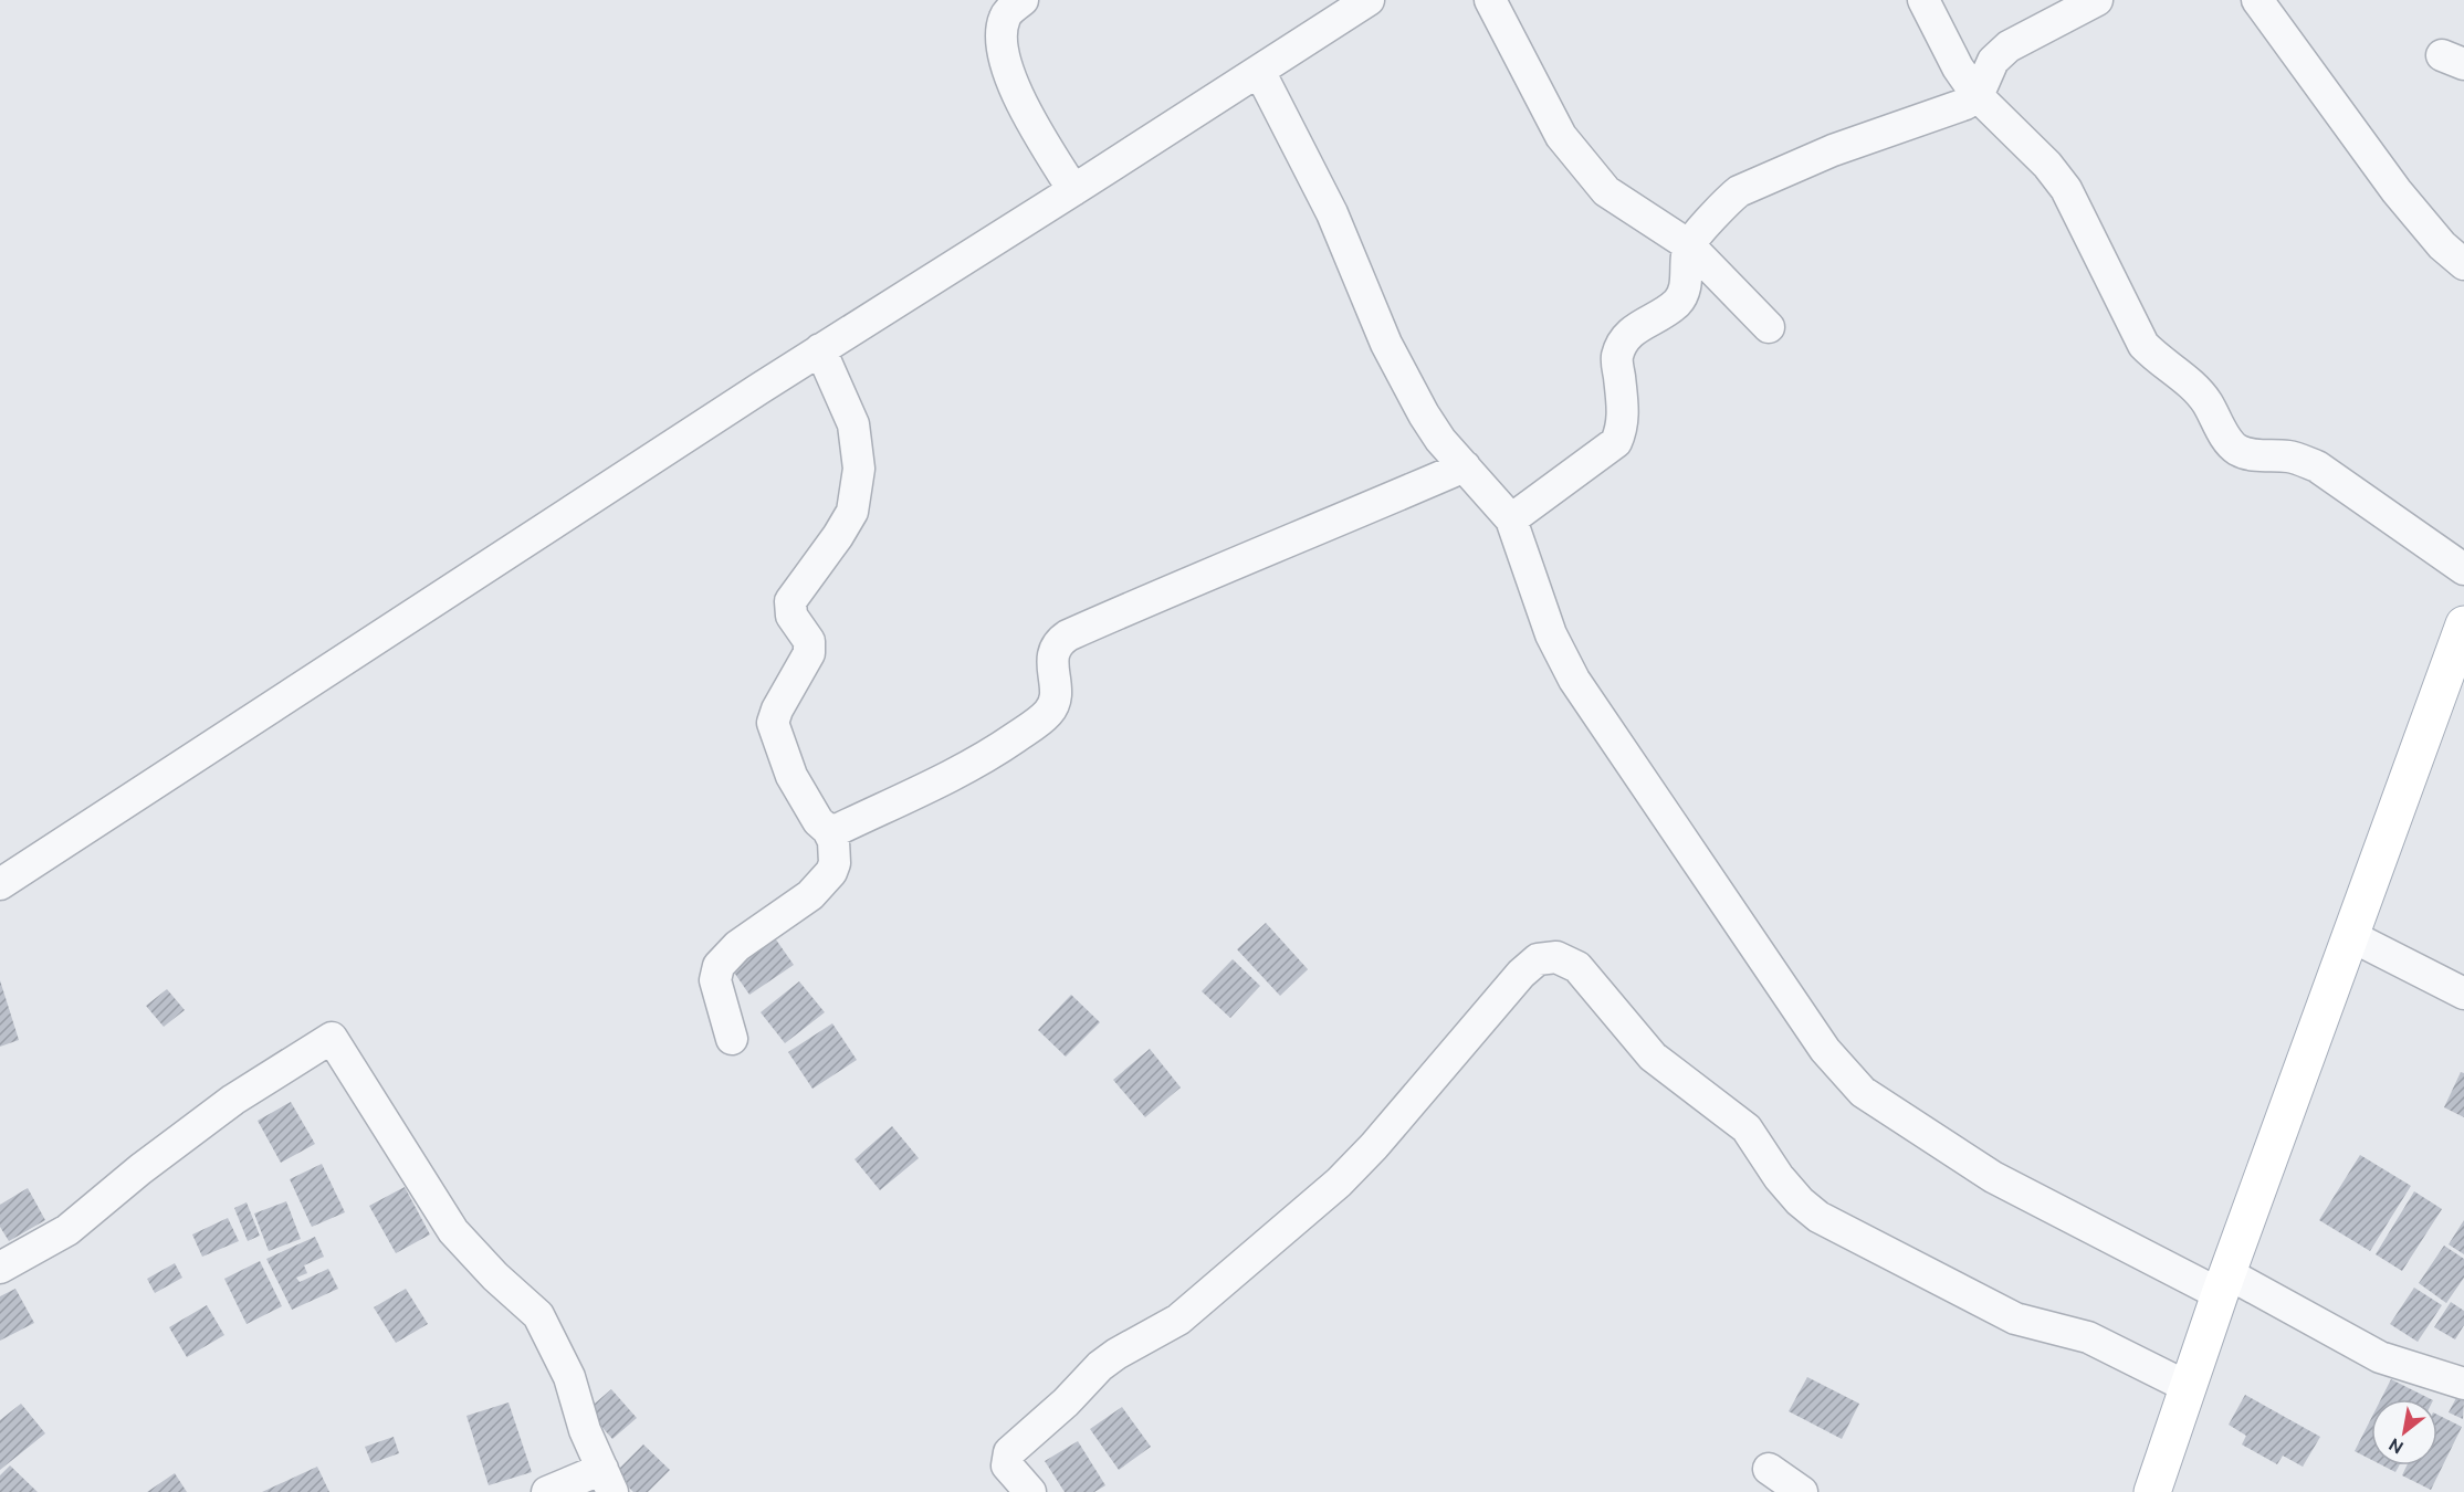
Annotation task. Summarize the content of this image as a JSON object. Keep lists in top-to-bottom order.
{
  "north": "bottom left"
}
